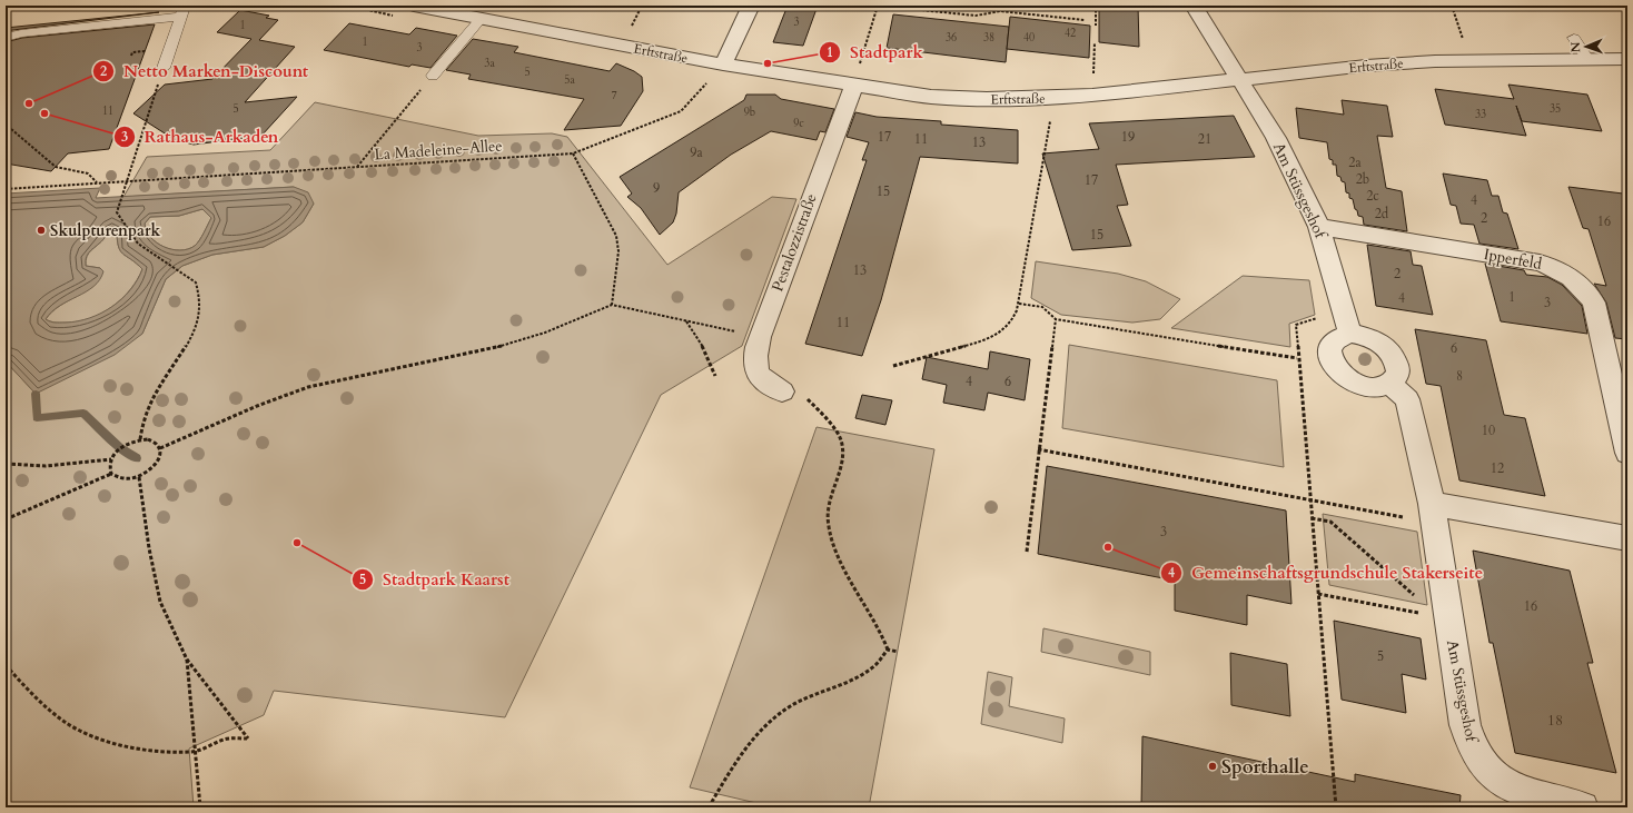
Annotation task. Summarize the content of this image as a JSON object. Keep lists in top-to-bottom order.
{
  "streets": {
    "street": [
      "Erftstraße",
      "Am Stüssgeshof",
      "Pestalozzistraße",
      "Ipperfeld"
    ],
    "path": ["La Madeleine-Allee"]
  },
  "crossings": [
    ["Erftstraße", "La Madeleine-Allee"],
    ["Erftstraße", "Am Stüssgeshof"],
    ["Erftstraße", "Pestalozzistraße"],
    ["Am Stüssgeshof", "Ipperfeld"]
  ],
  "places": [
    "Stadtpark",
    "Netto Marken-Discount",
    "Rathaus-Arkaden",
    "Skulpturenpark",
    "Stadtpark Kaarst",
    "Gemeinschaftsgrundschule Stakerseite",
    "Sporthalle"
  ],
  "house_numbers": [
    "3",
    "1",
    "42",
    "36",
    "38",
    "40",
    "1",
    "3",
    "3a",
    "5",
    "5a",
    "7",
    "5",
    "35",
    "11",
    "9b",
    "33",
    "9c",
    "17",
    "19",
    "11",
    "21",
    "13",
    "9a",
    "2a",
    "2b",
    "17",
    "9",
    "15",
    "2c",
    "4",
    "2d",
    "2",
    "16",
    "15",
    "13",
    "2",
    "1",
    "4",
    "3",
    "11",
    "6",
    "8",
    "4",
    "6",
    "10",
    "12",
    "3",
    "16",
    "5",
    "18"
  ],
  "north": "left"
}
